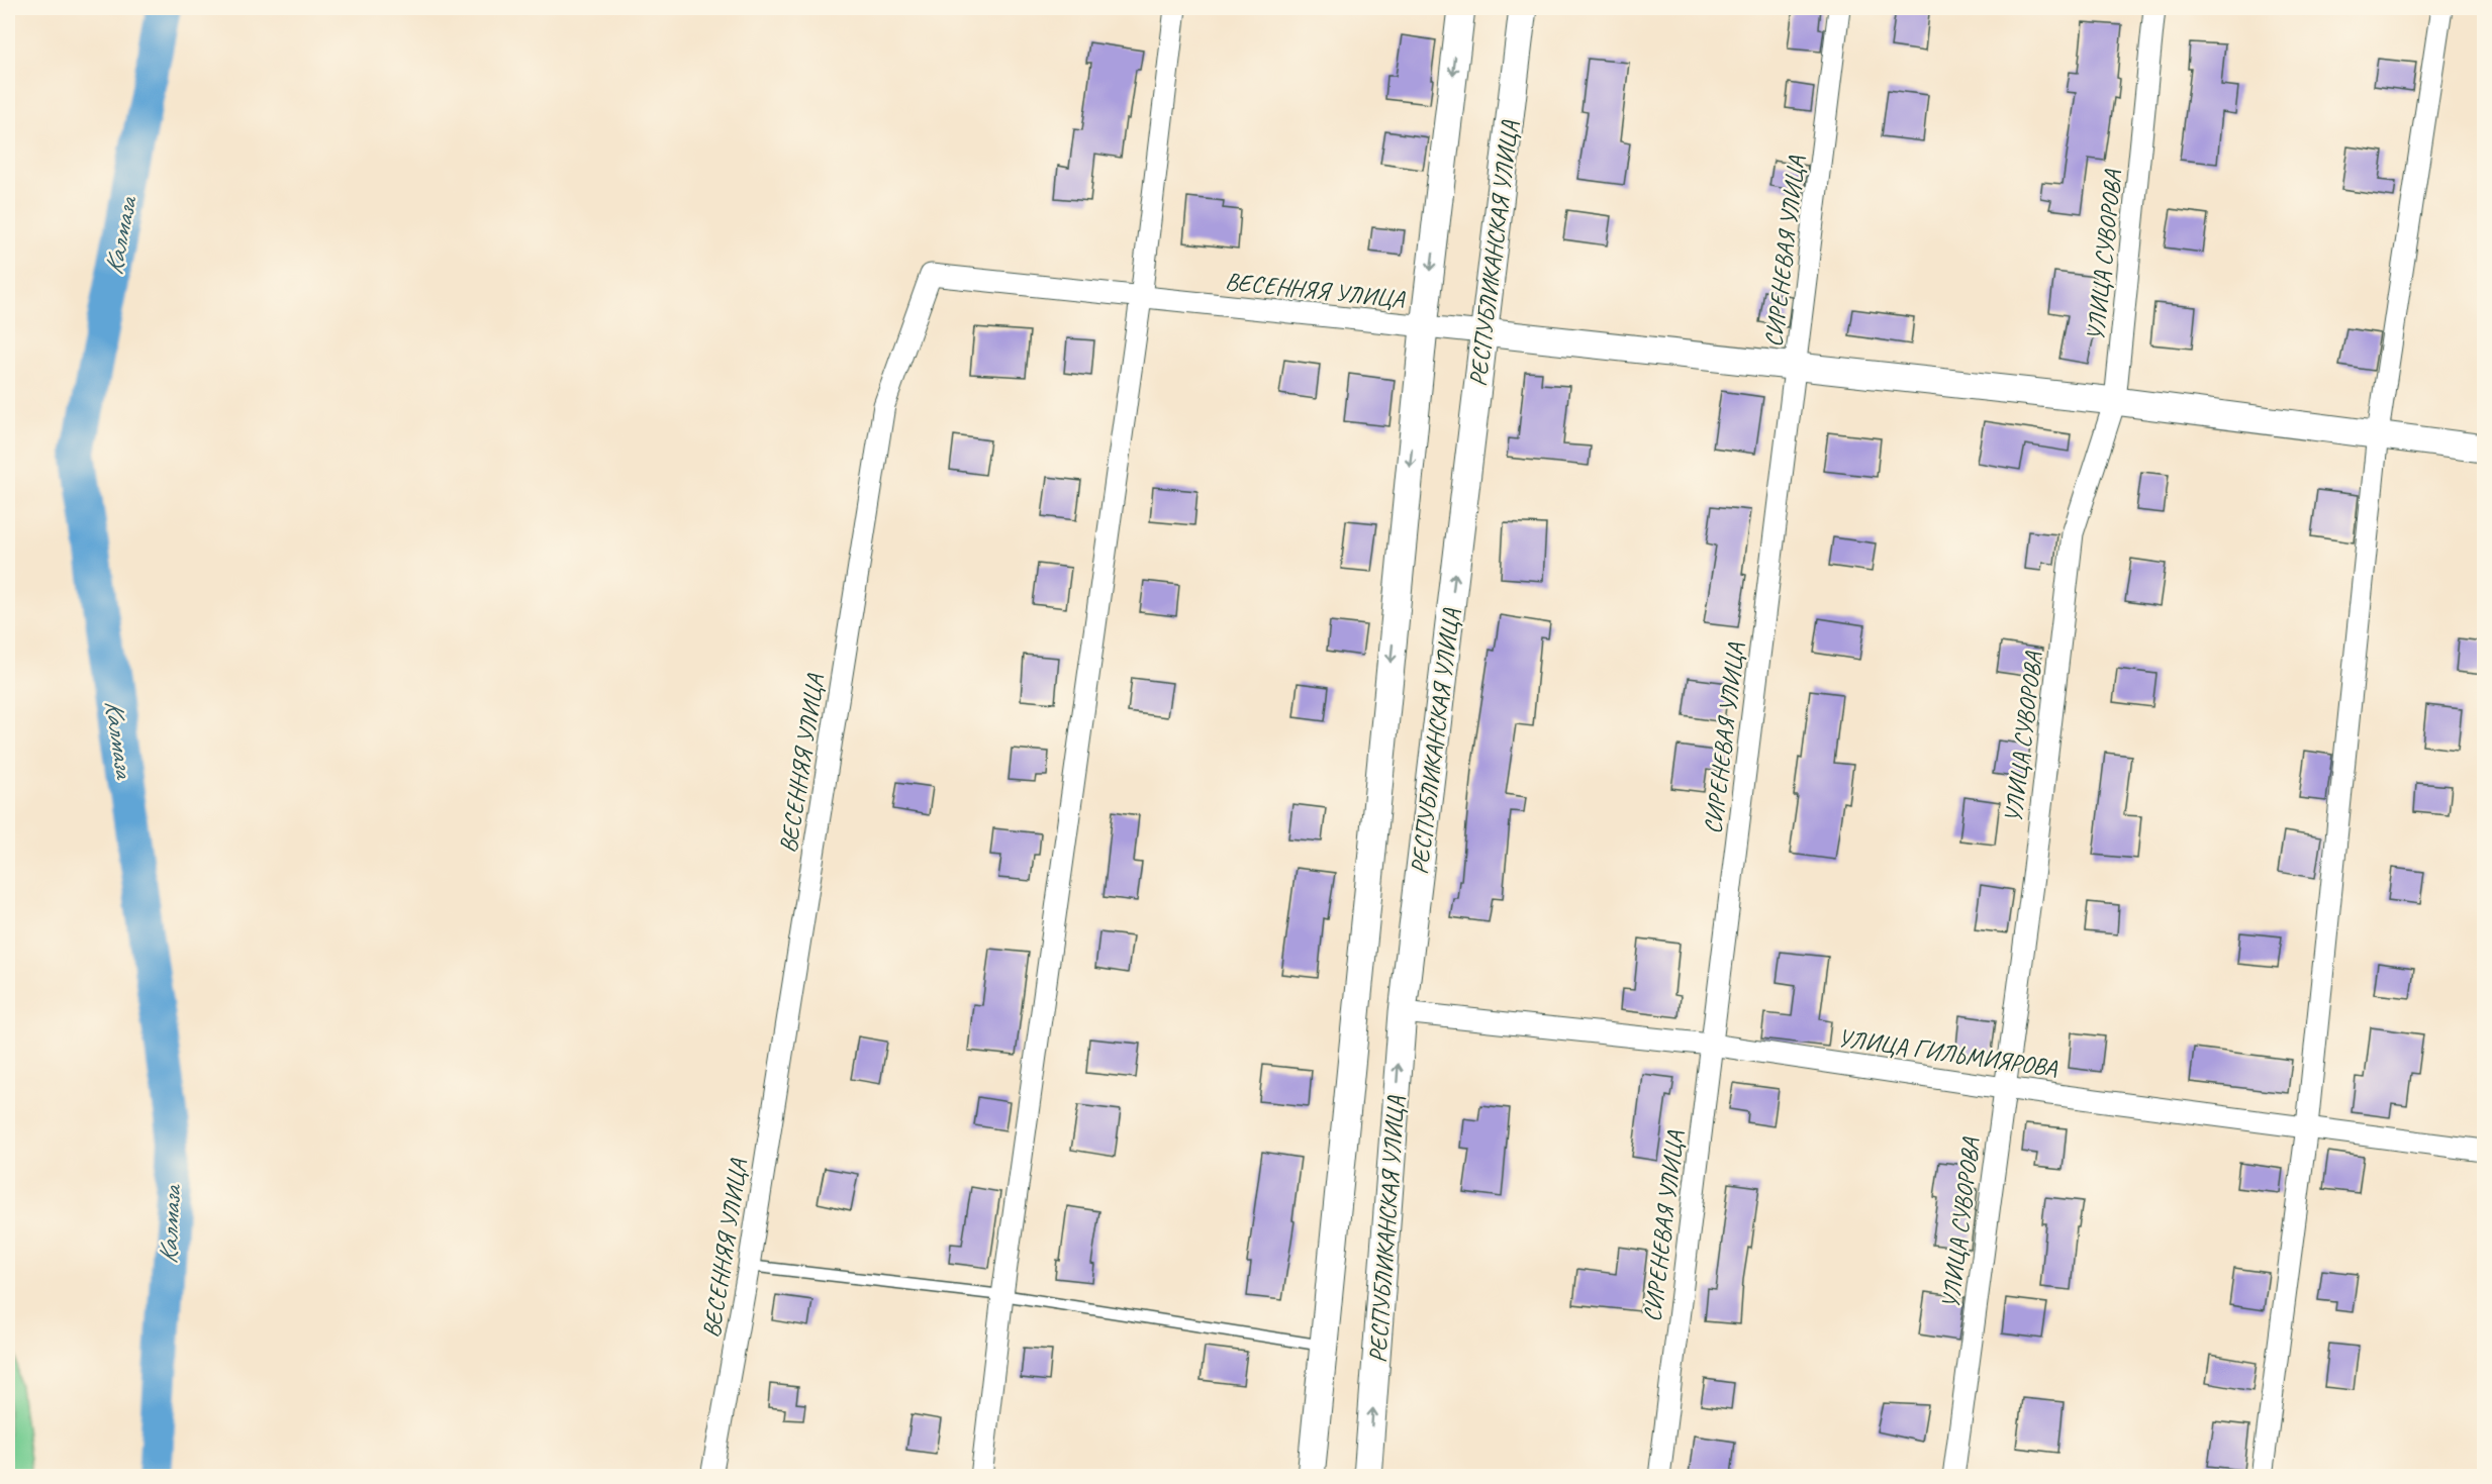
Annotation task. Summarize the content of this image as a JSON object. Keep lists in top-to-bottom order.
{
  "streets": {
    "street": [
      "СИРЕНЕВАЯ УЛИЦА",
      "РЕСПУБЛИКАНСКАЯ УЛИЦА",
      "УЛИЦА СУВОРОВА",
      "ВЕСЕННЯЯ УЛИЦА",
      "УЛИЦА ГИЛЬМИЯРОВА"
    ]
  },
  "crossings": [
    ["СИРЕНЕВАЯ УЛИЦА", "УЛИЦА ГИЛЬМИЯРОВА"],
    ["РЕСПУБЛИКАНСКАЯ УЛИЦА", "ВЕСЕННЯЯ УЛИЦА"],
    ["РЕСПУБЛИКАНСКАЯ УЛИЦА", "УЛИЦА ГИЛЬМИЯРОВА"],
    ["УЛИЦА СУВОРОВА", "УЛИЦА ГИЛЬМИЯРОВА"]
  ],
  "water": ["Калмаза"]
}
